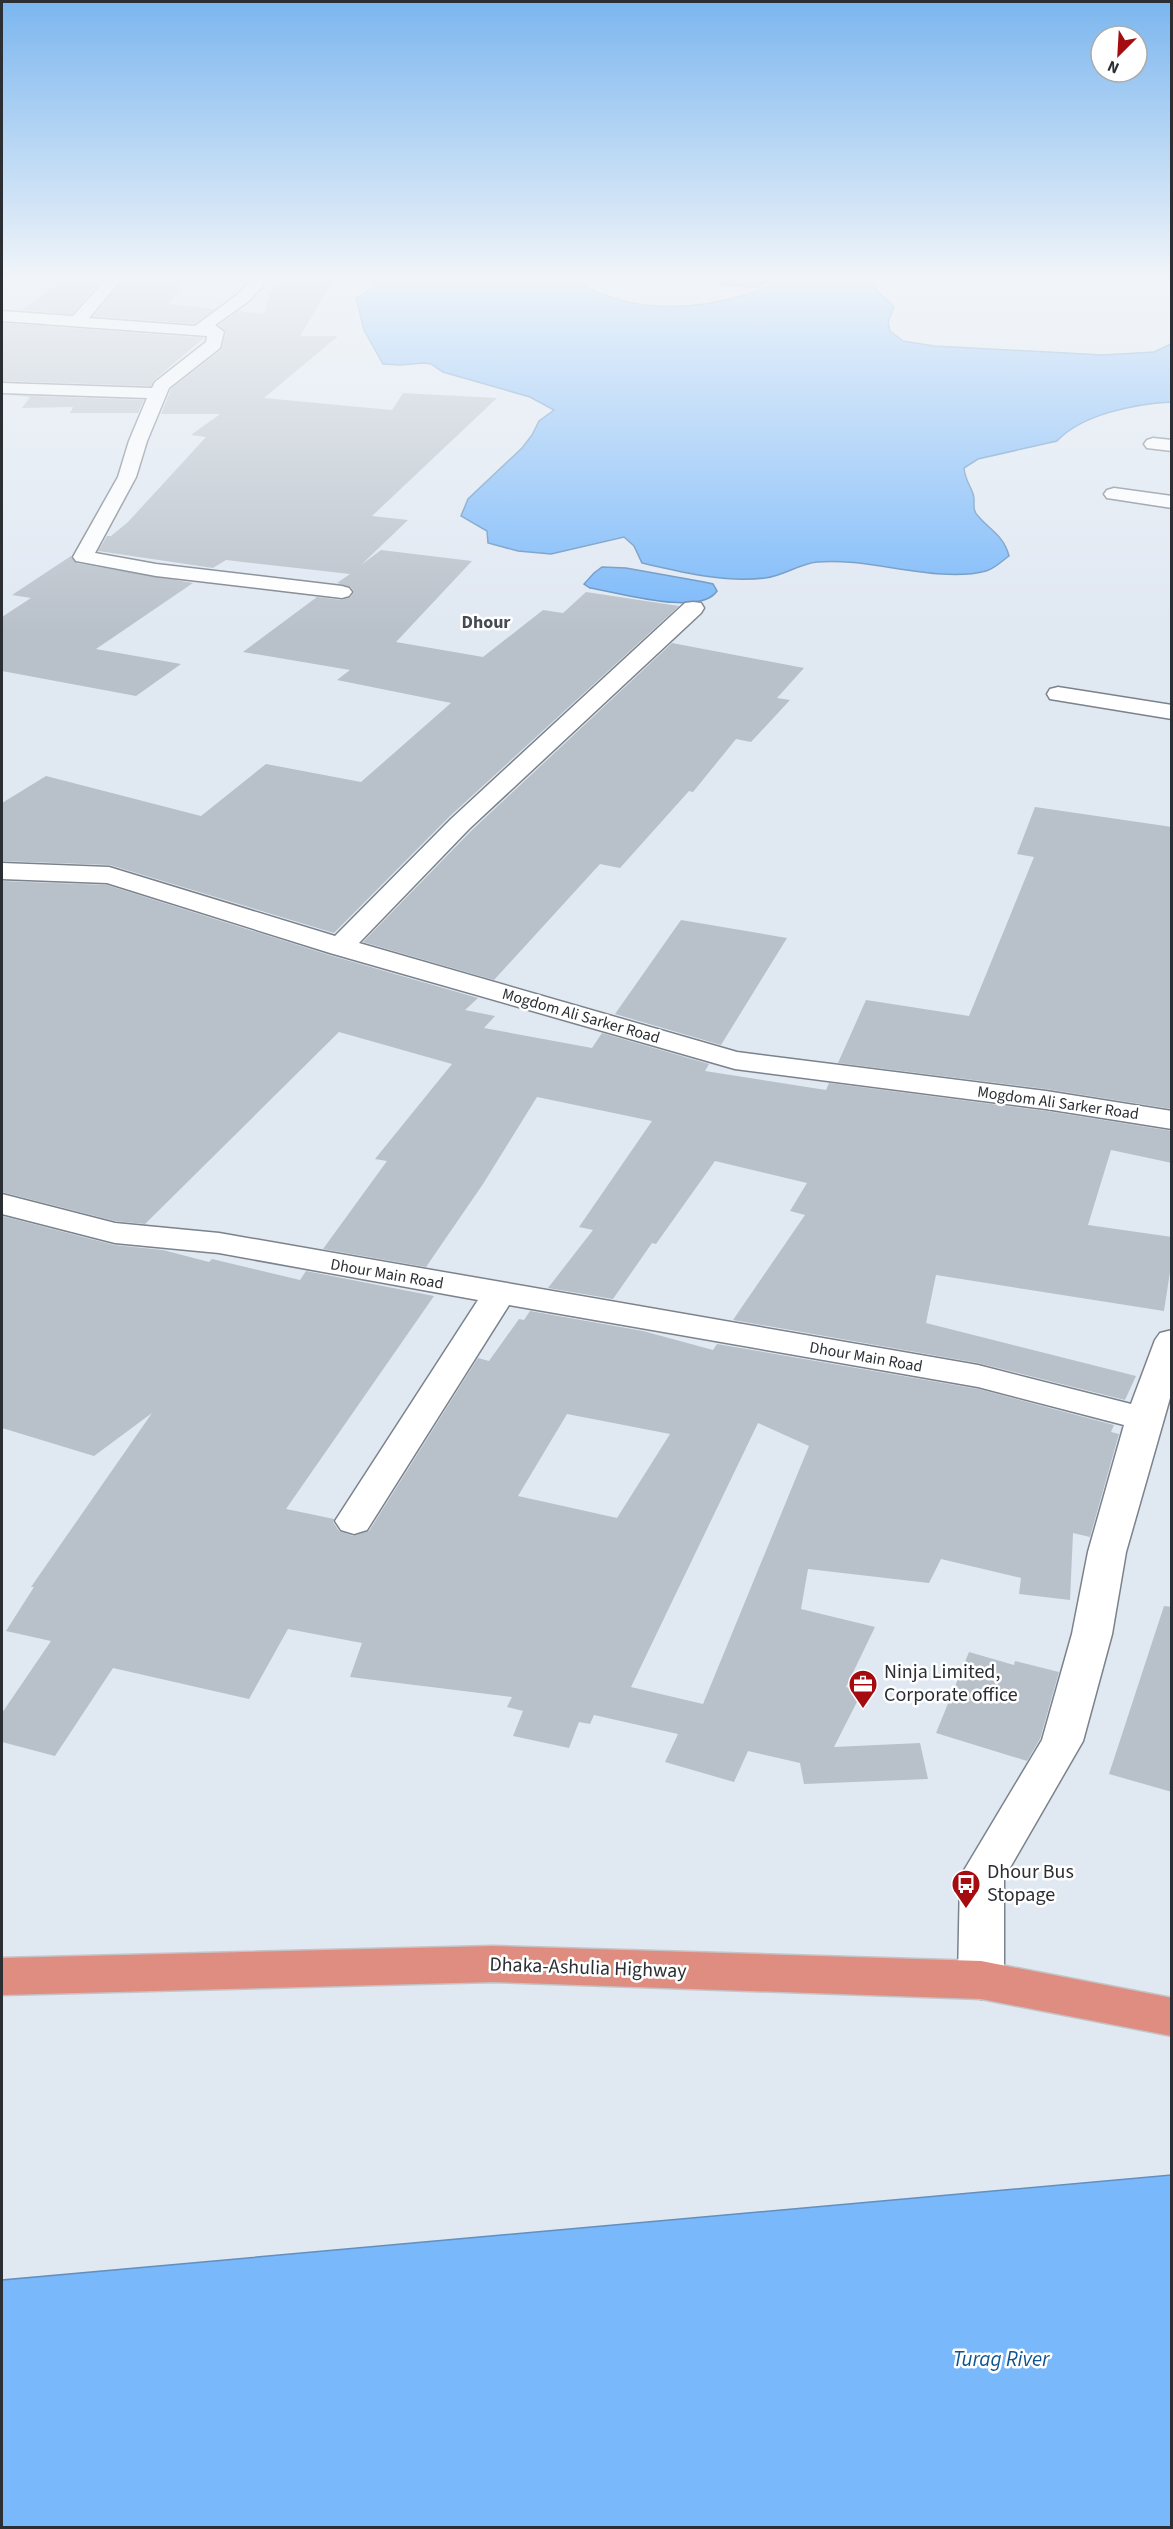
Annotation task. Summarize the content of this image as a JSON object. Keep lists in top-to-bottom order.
{
  "streets": {
    "highway": ["Dhaka-Ashulia Highway"],
    "street": ["Mogdom Ali Sarker Road", "Dhour Main Road"]
  },
  "districts": ["Dhour"],
  "water": ["Turag River"],
  "places": {
    "office": ["Ninja Limited, Corporate office"],
    "bus stop": ["Dhour Bus Stopage"]
  },
  "north": "bottom left"
}
